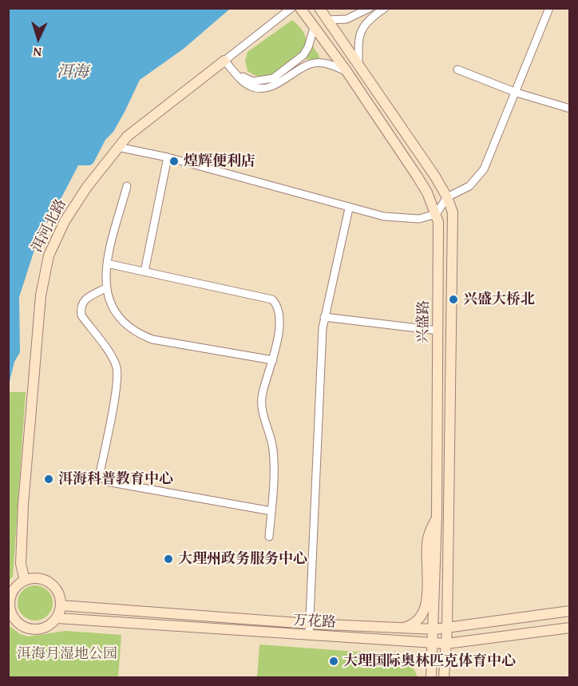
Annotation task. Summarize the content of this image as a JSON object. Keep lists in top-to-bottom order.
{
  "streets": {
    "street": ["洱河北路", "兴盛路", "万花路"]
  },
  "crossings": [
    ["洱河北路", "万花路"],
    ["兴盛路", "万花路"]
  ],
  "water": ["洱海"],
  "parks": ["洱海月湿地公园"],
  "places": [
    "煌辉便利店",
    "兴盛大桥北",
    "洱海科普教育中心",
    "大理州政务服务中心",
    "大理国际奥林匹克体育中心"
  ],
  "north": "bottom"
}
